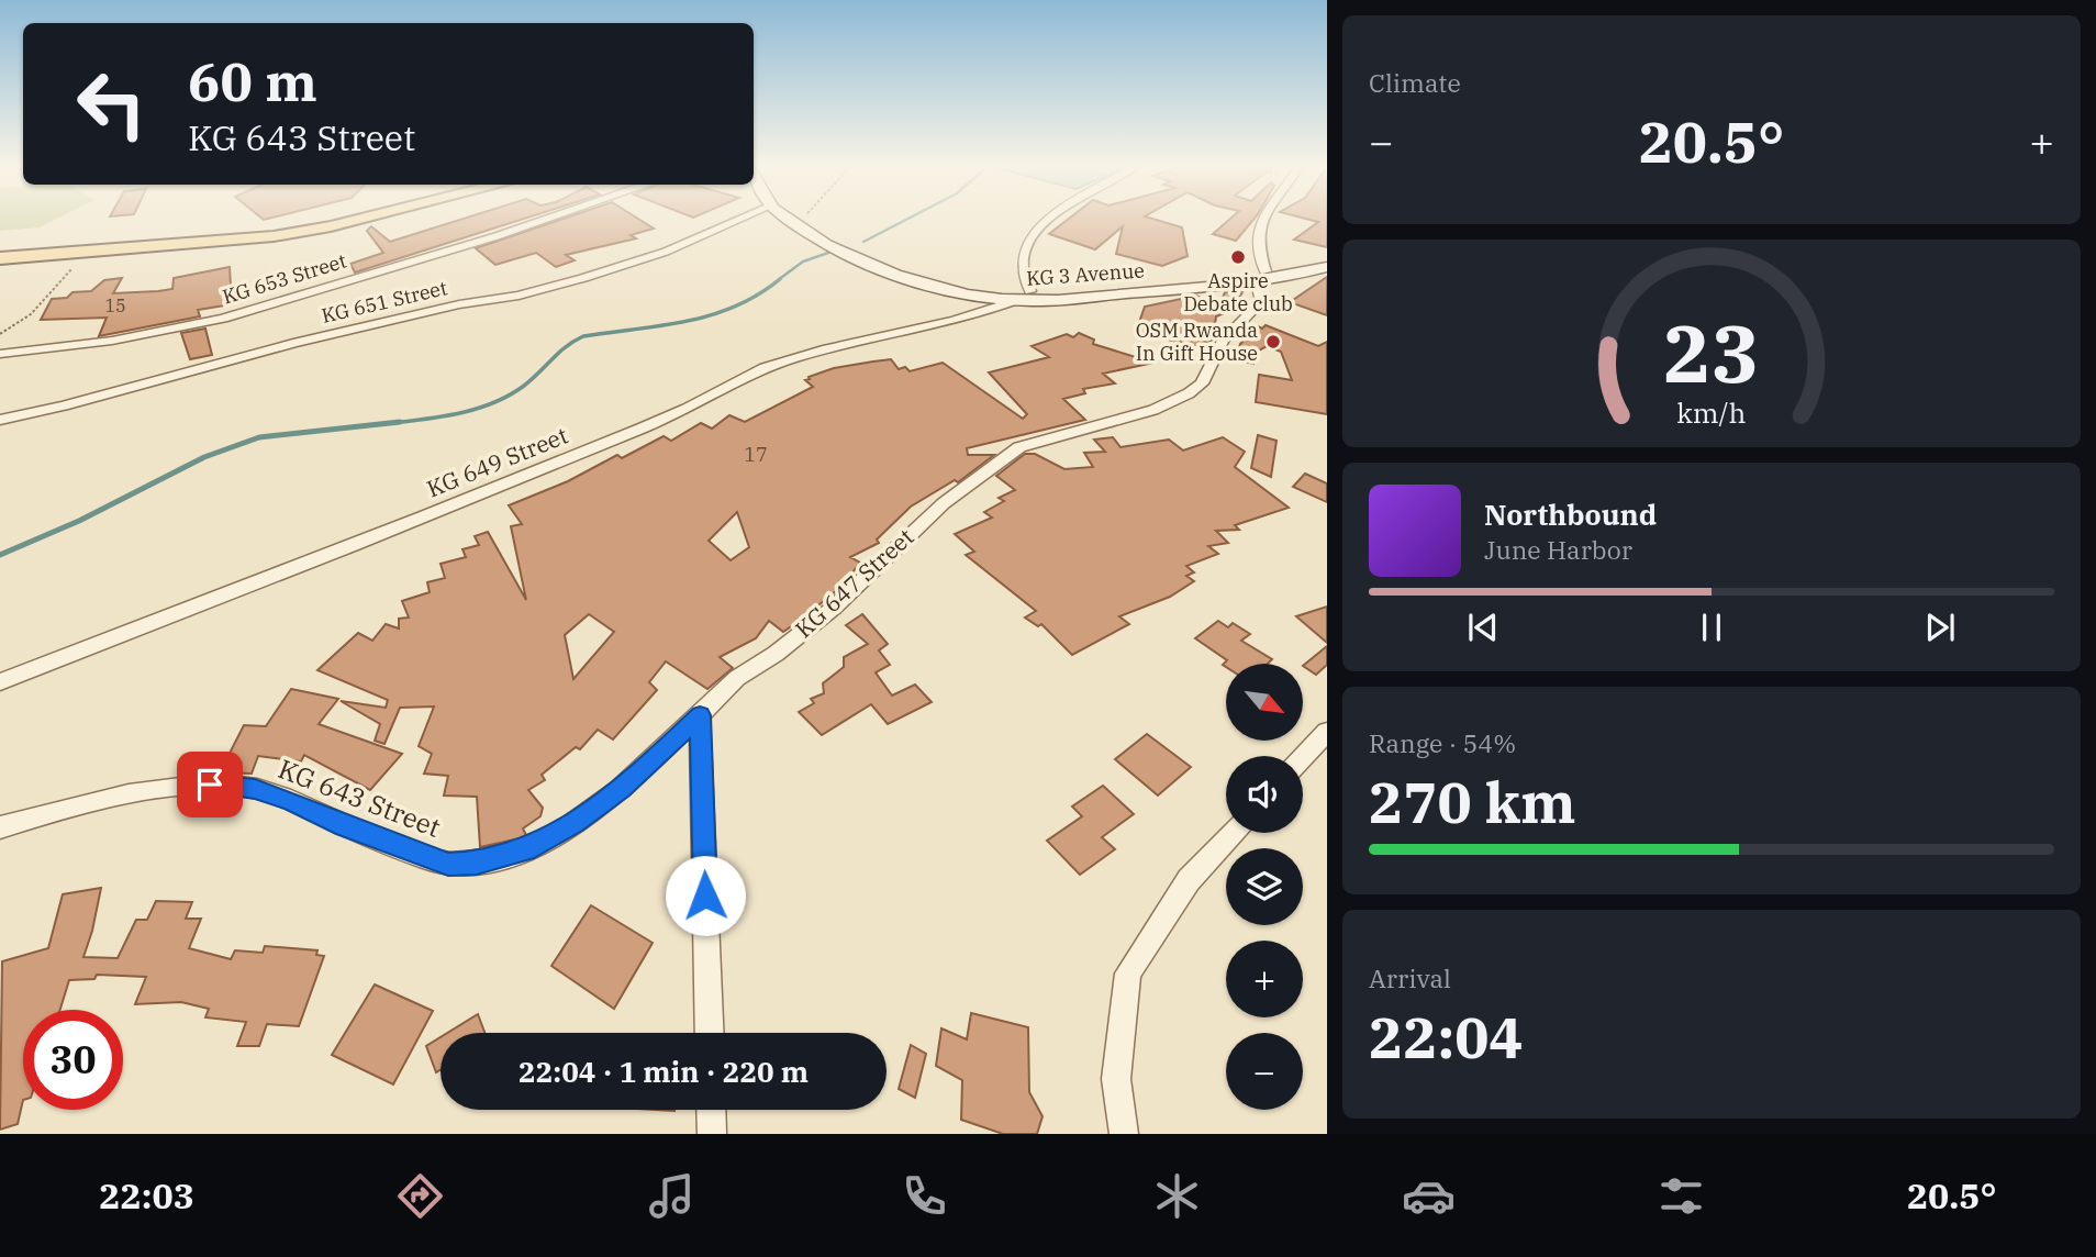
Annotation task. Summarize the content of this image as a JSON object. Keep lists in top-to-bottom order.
{
  "streets": {
    "main road": ["KG 3 Avenue"],
    "street": [
      "KG 653 Street",
      "KG 651 Street",
      "KG 649 Street",
      "KG 647 Street",
      "KG 643 Street"
    ]
  },
  "crossings": [
    ["KG 3 Avenue", "KG 649 Street"],
    ["KG 3 Avenue", "KG 647 Street"],
    ["KG 647 Street", "KG 643 Street"]
  ],
  "places": ["Aspire Debate club", "OSM Rwanda In Gift House"],
  "house_numbers": ["15", "17"],
  "north": "bottom right",
  "page": {
    "tile": [
      "Climate",
      ["Range · 54%", "270 km"],
      ["Arrival", "22:04"]
    ],
    "turn": ["60 m", "KG 643 Street"],
    "heat": ["−", "20.5°", "+"],
    "song": ["Northbound", "June Harbor"],
    "map_buttons": ["+", "−"],
    "limit": "30",
    "trip": "22:04 · 1 min · 220 m",
    "tabs": ["22:03", "20.5°"],
    "gauge": ["23", "km/h"]
  }
}
